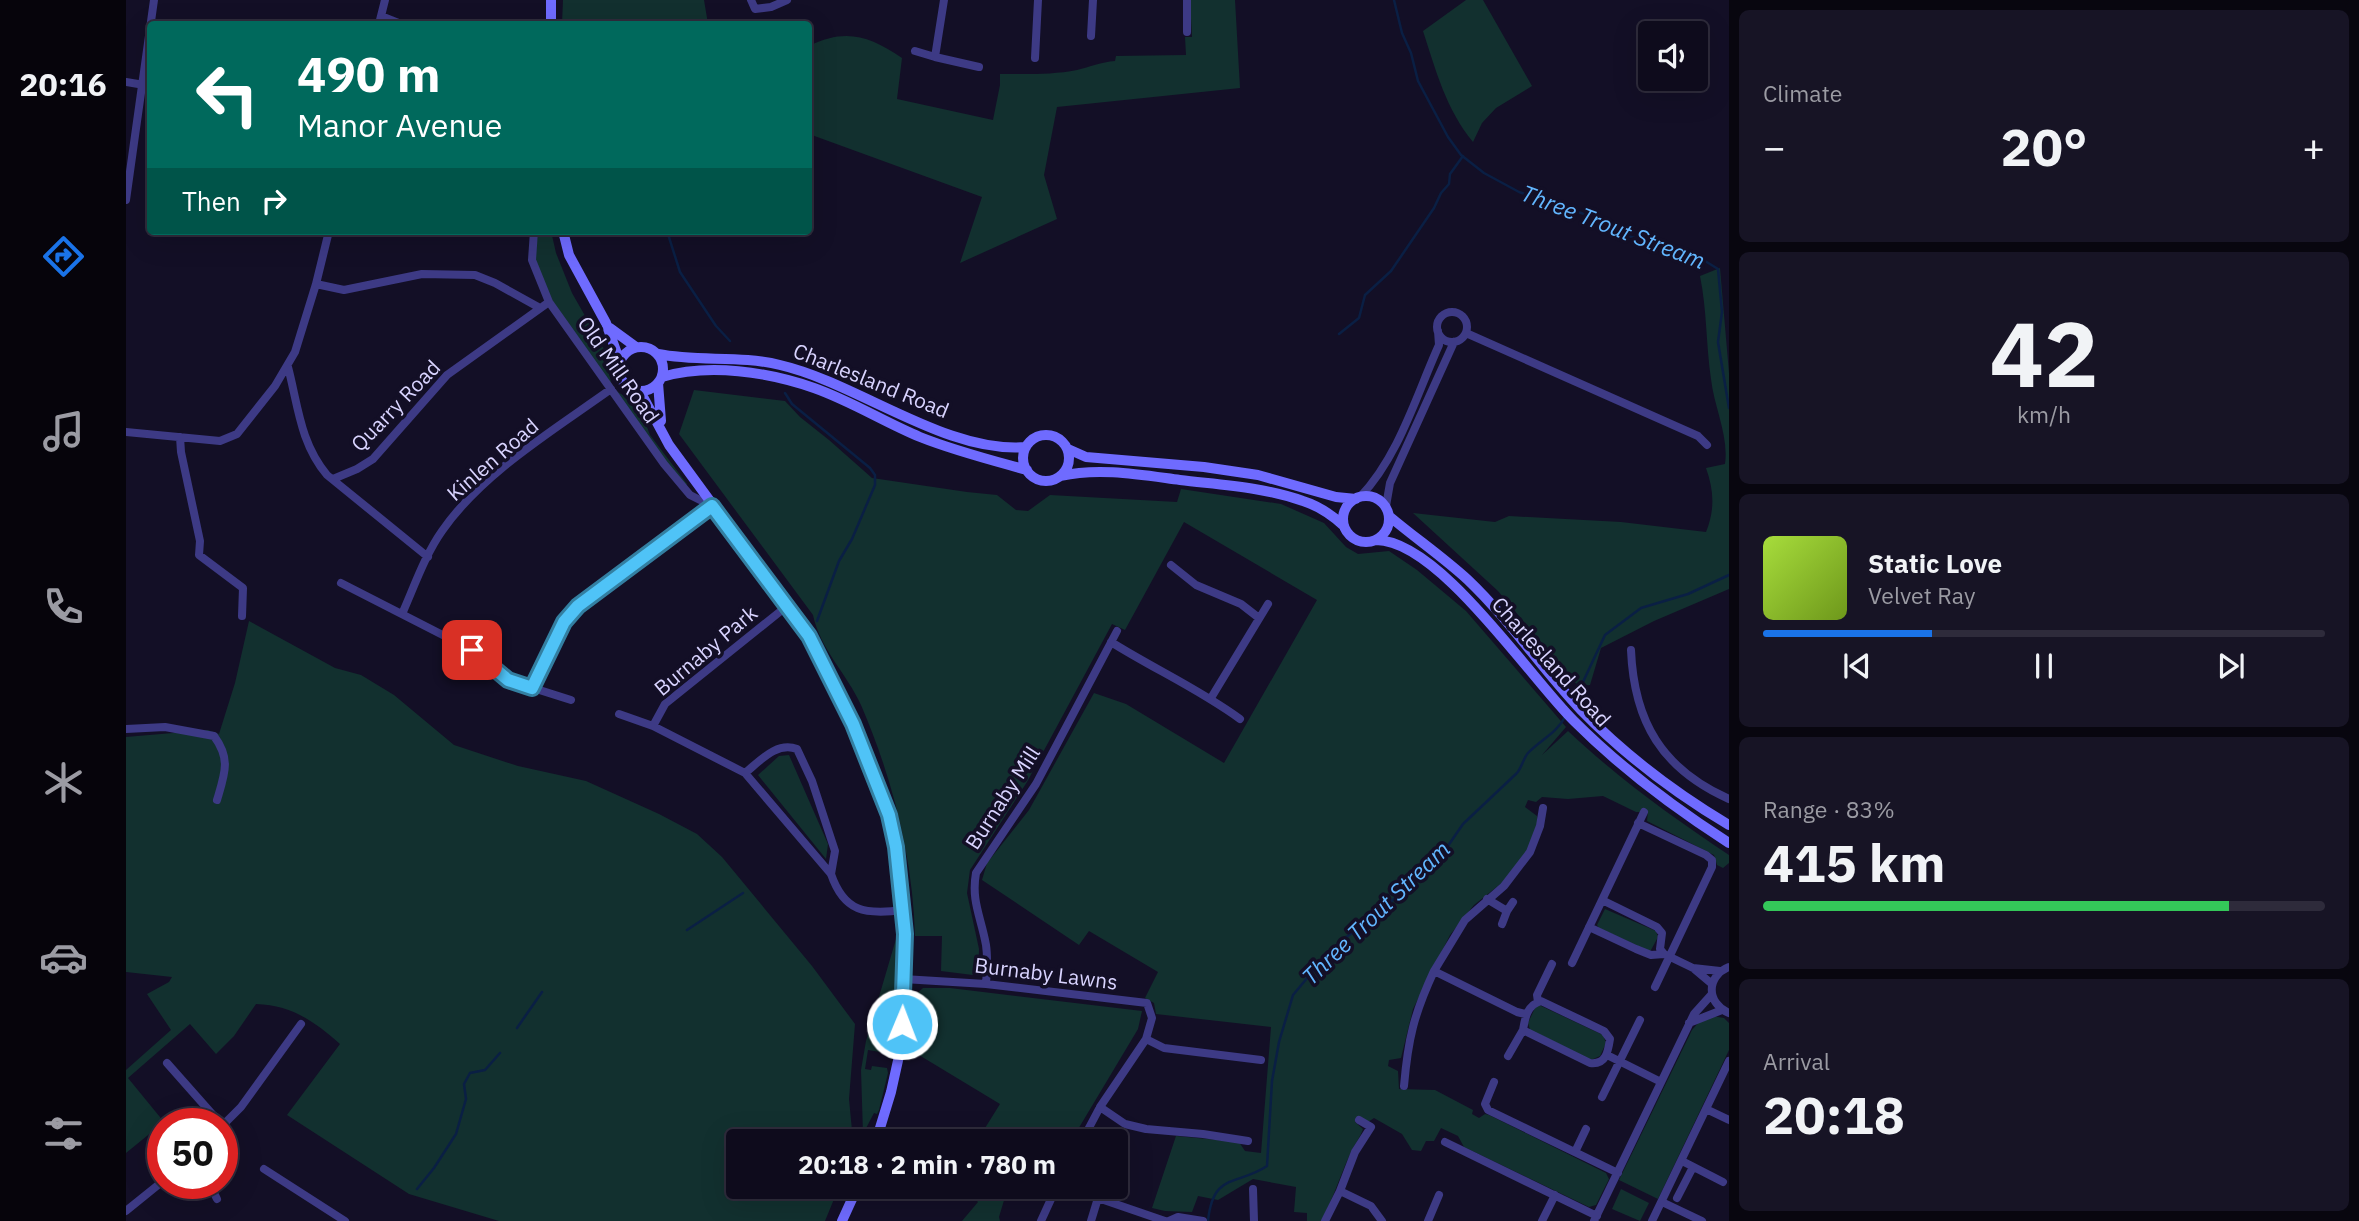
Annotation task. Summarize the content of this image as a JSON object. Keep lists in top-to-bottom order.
{
  "streets": {
    "main road": ["Charlesland Road"],
    "street": [
      "Old Mill Road",
      "Quarry Road",
      "Kinlen Road",
      "Burnaby Park",
      "Burnaby Mill",
      "Burnaby Lawns"
    ]
  },
  "crossings": [
    ["Old Mill Road", "Quarry Road"],
    ["Old Mill Road", "Kinlen Road"],
    ["Burnaby Mill", "Burnaby Lawns"]
  ],
  "water": ["Three Trout Stream"],
  "page": {
    "tabs": "20:16",
    "tile": [
      "Climate",
      ["42", "km/h"],
      ["Range · 83%", "415 km"],
      ["Arrival", "20:18"]
    ],
    "turn": ["490 m", "Manor Avenue"],
    "heat": ["−", "20°", "+"],
    "then": "Then",
    "song": ["Static Love", "Velvet Ray"],
    "limit": "50",
    "trip": "20:18 · 2 min · 780 m"
  }
}
